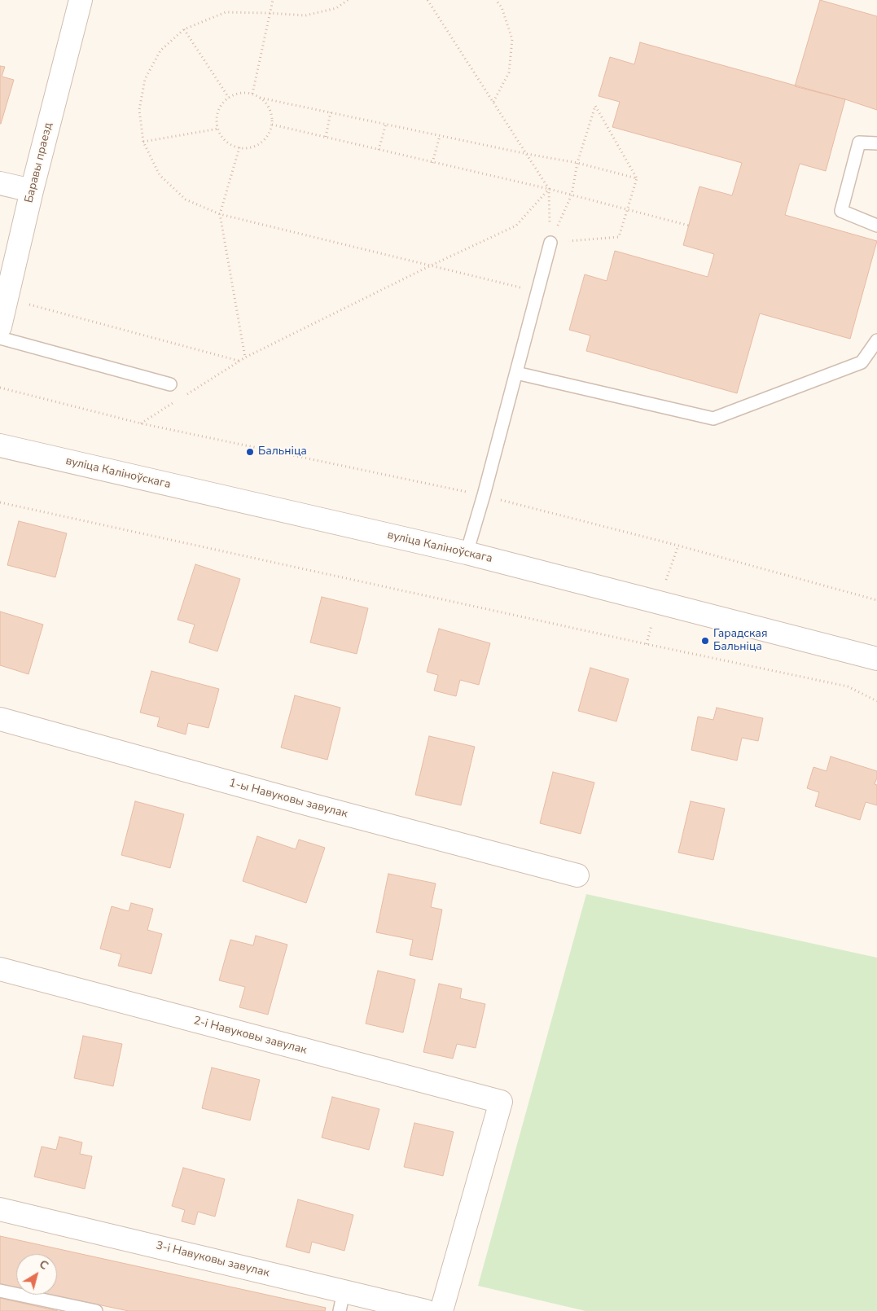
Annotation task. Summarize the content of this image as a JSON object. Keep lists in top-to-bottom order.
{
  "streets": {
    "street": [
      "Баравы праезд",
      "вуліца Каліноўскага",
      "1-ы Навуковы завулак",
      "2-і Навуковы завулак",
      "3-і Навуковы завулак"
    ]
  },
  "places": ["Бальніца", "Гарадская Бальніца"],
  "north": "top right"
}
